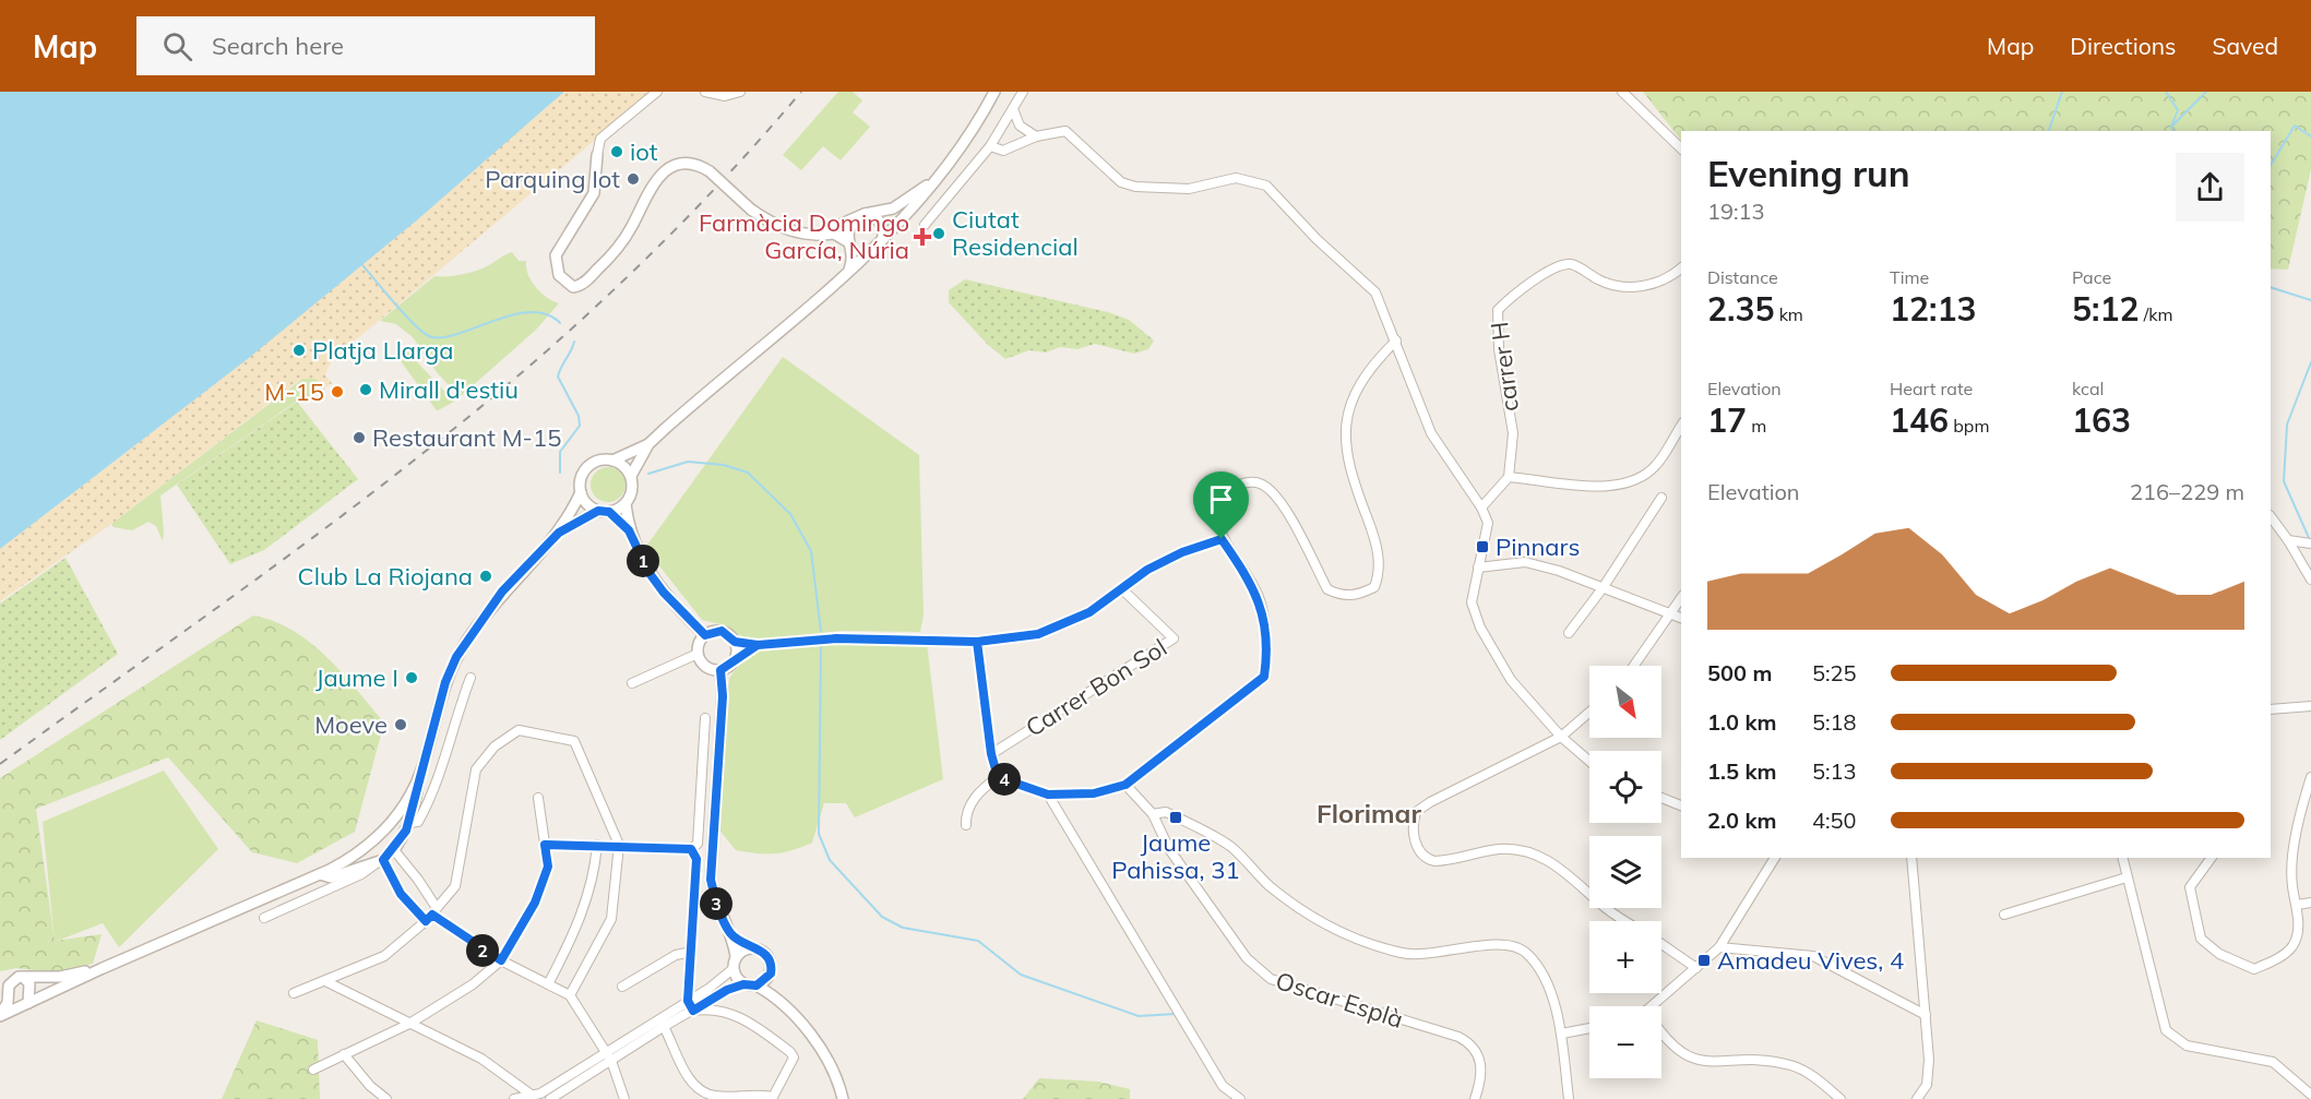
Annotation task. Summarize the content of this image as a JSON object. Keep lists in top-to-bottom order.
{
  "streets": {
    "street": ["carrer H", "Carrer Bon Sol", "Oscar Esplà"]
  },
  "districts": ["Florimar"],
  "places": {
    "other": [
      "iot",
      "Parquing Iot",
      "Ciutat Residencial",
      "Platja Llarga",
      "Mirall d'estiu",
      "M-15",
      "Restaurant M-15",
      "Club La Riojana",
      "Jaume I",
      "Moeve"
    ],
    "health": ["Farmàcia Domingo García, Núria"],
    "transit": ["Pinnars", "Jaume Pahissa, 31", "Amadeu Vives, 4"]
  },
  "north": "bottom right",
  "page": {
    "header": "Map",
    "search": "Search here",
    "nav": ["Map", "Directions", "Saved"],
    "heading": ["Evening run", "19:13"],
    "stats": [
      ["Distance", "2.35 km"],
      ["Time", "12:13"],
      ["Pace", "5:12 /km"],
      ["Elevation", "17 m"],
      ["Heart rate", "146 bpm"],
      ["kcal", "163"]
    ],
    "chart": ["Elevation", "216–229 m"],
    "pins": [
      "1",
      "4",
      "3",
      "2"
    ],
    "list": [
      {
        "name": "500 m",
        "note": "5:25"
      },
      {
        "name": "1.0 km",
        "note": "5:18"
      },
      {
        "name": "1.5 km",
        "note": "5:13"
      },
      {
        "name": "2.0 km",
        "note": "4:50"
      }
    ],
    "map_buttons": ["+", "−"]
  }
}
